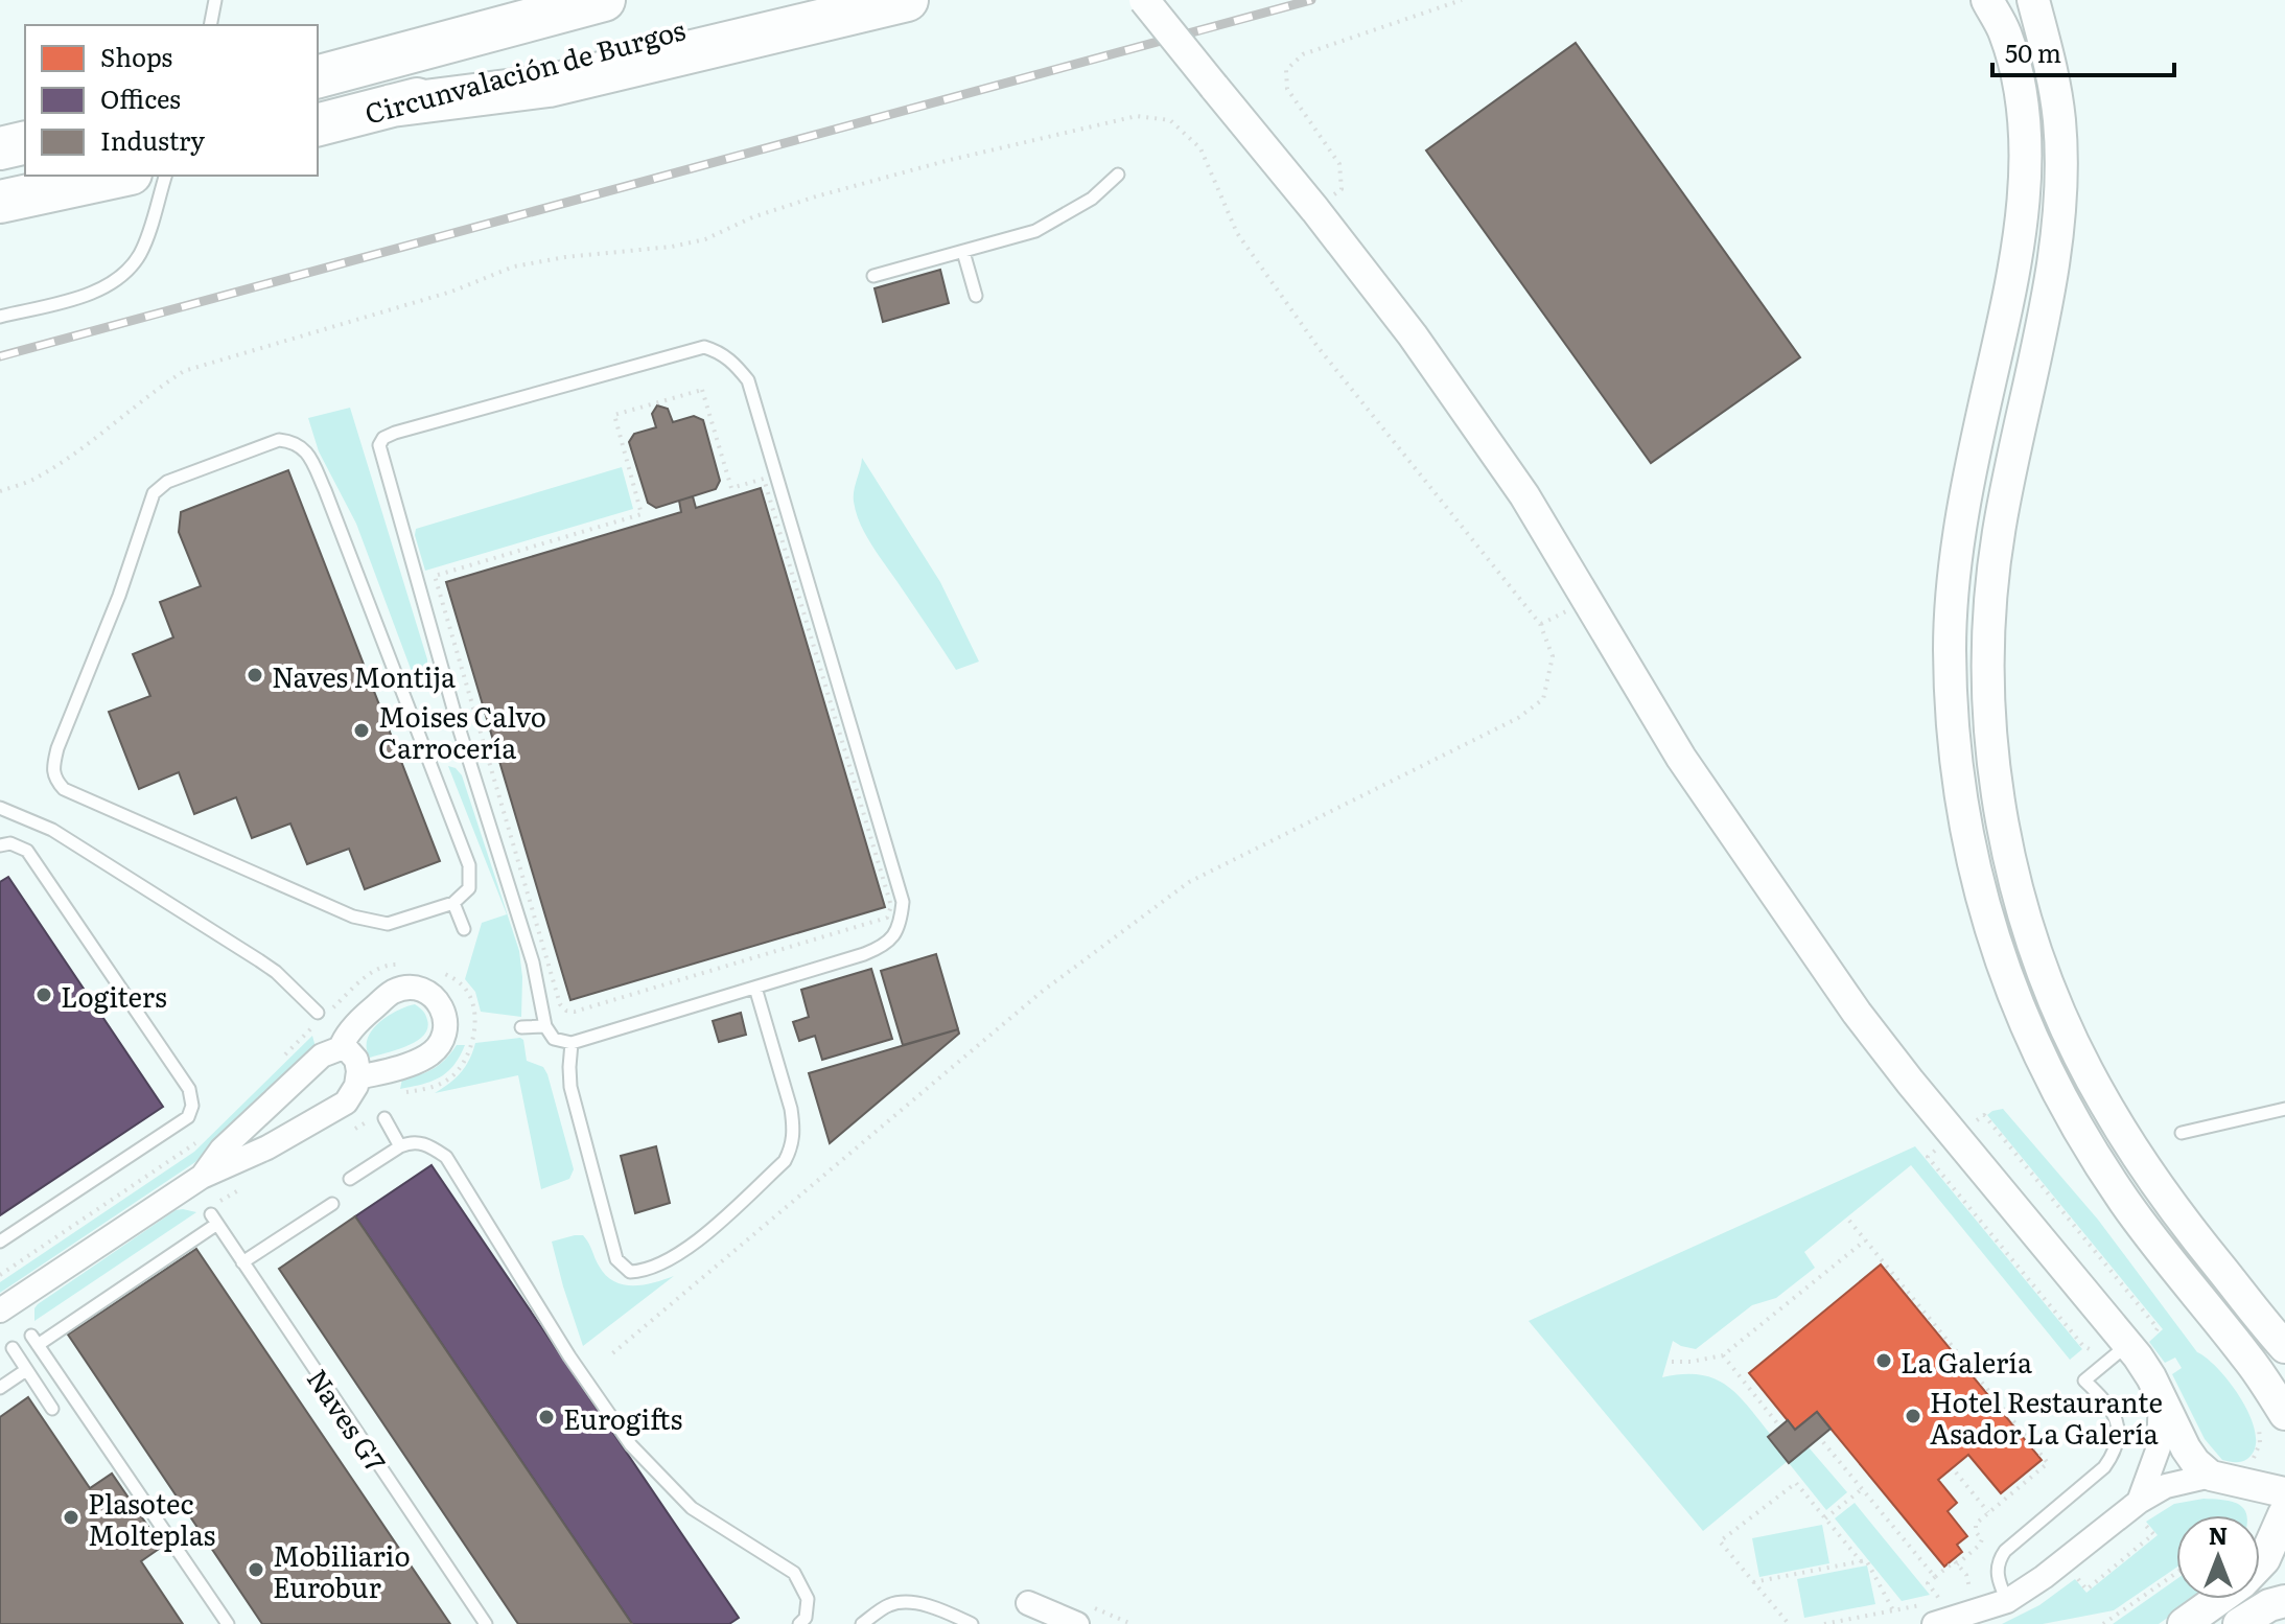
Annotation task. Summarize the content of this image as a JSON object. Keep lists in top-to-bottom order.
{
  "streets": {
    "highway": ["Circunvalación de Burgos"],
    "lane": ["Naves G7"]
  },
  "places": [
    "Naves Montija",
    "Moises Calvo Carrocería",
    "Logiters",
    "La Galería",
    "Hotel Restaurante Asador La Galería",
    "Eurogifts",
    "Plasotec Molteplas",
    "Mobiliario Eurobur"
  ],
  "legend": ["Shops", "Offices", "Industry"],
  "scale_bar": "50 m",
  "north": "top"
}
